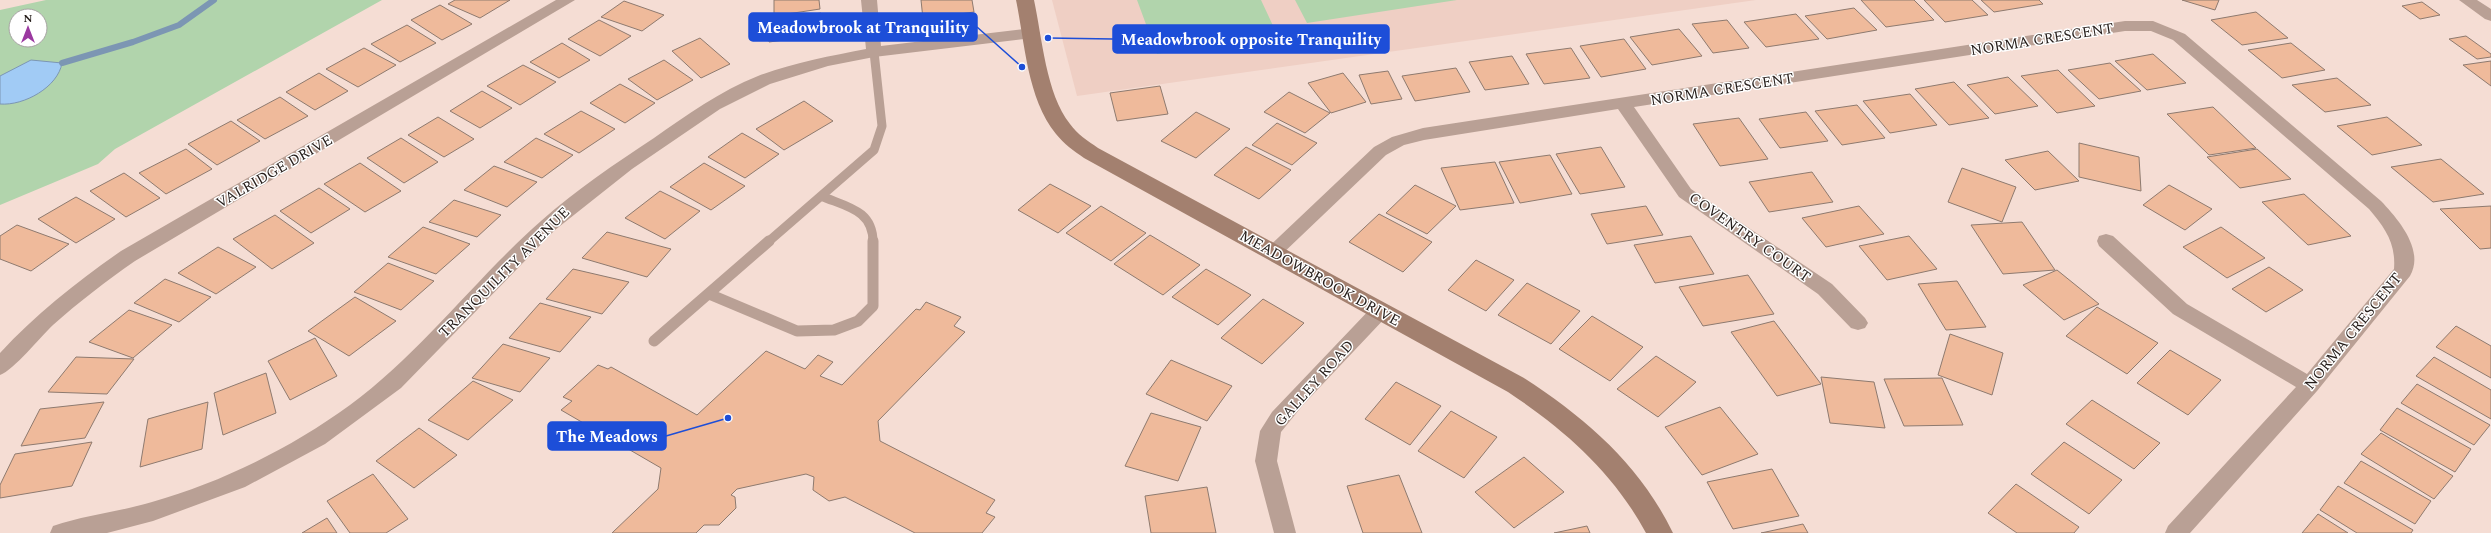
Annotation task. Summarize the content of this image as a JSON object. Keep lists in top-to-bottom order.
{
  "streets": {
    "street": [
      "NORMA CRESCENT",
      "VALRIDGE DRIVE",
      "COVENTRY COURT",
      "TRANQUILITY AVENUE",
      "MEADOWBROOK DRIVE",
      "GALLEY ROAD"
    ]
  },
  "crossings": [
    ["NORMA CRESCENT", "COVENTRY COURT"],
    ["NORMA CRESCENT", "MEADOWBROOK DRIVE"],
    ["TRANQUILITY AVENUE", "MEADOWBROOK DRIVE"],
    ["MEADOWBROOK DRIVE", "GALLEY ROAD"]
  ],
  "places": ["Meadowbrook opposite Tranquility", "Meadowbrook at Tranquility", "The Meadows"],
  "north": "top"
}
